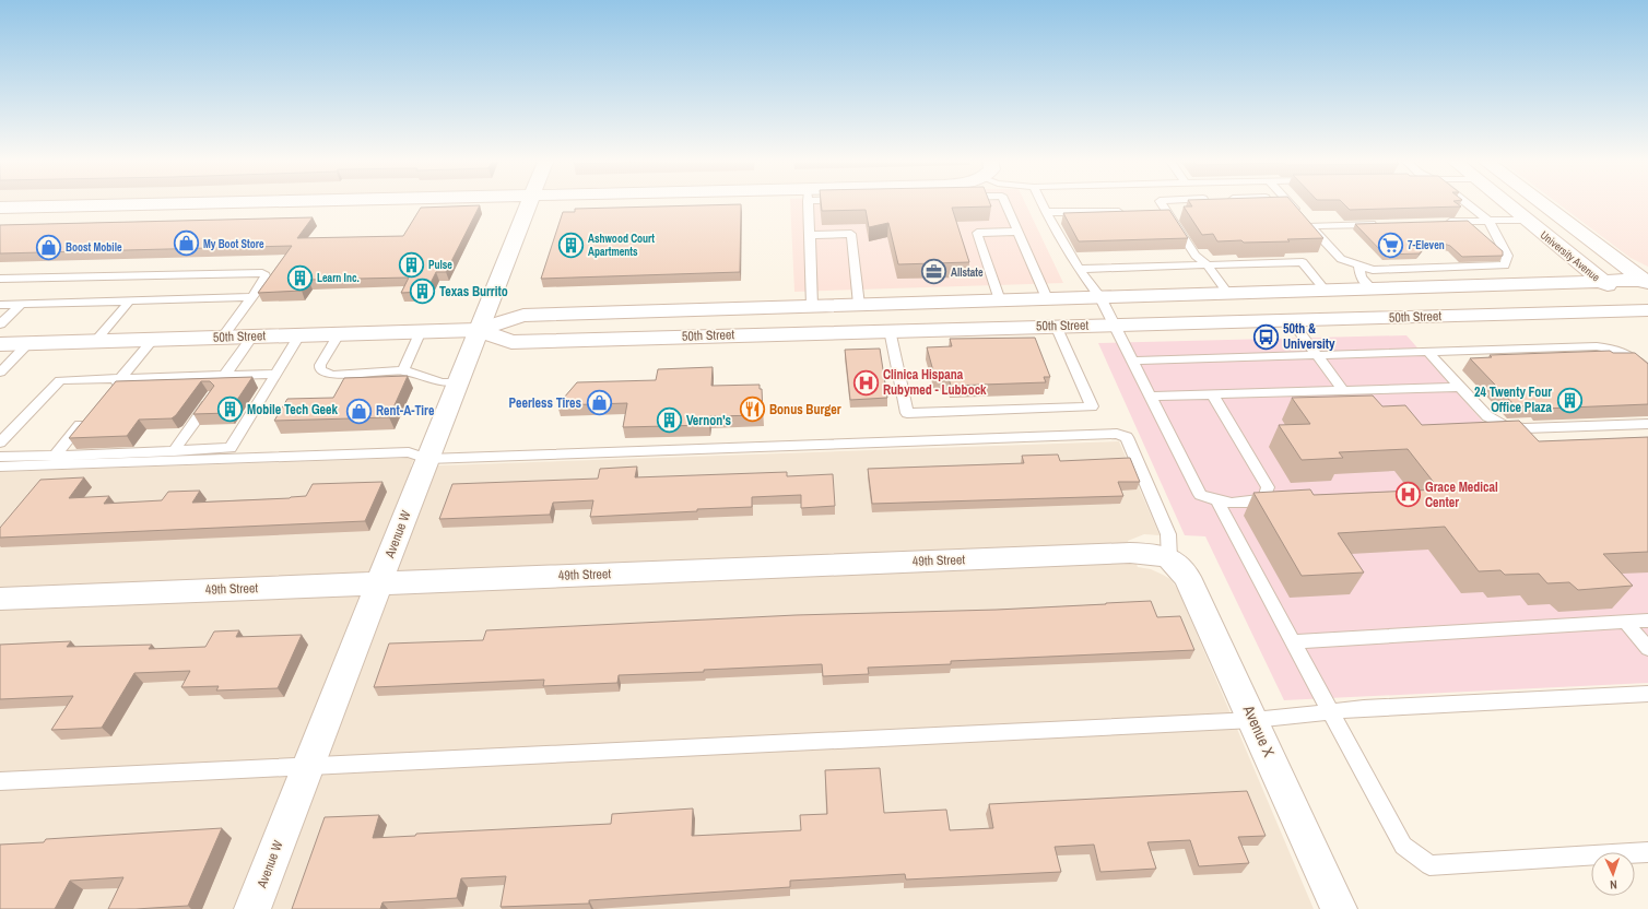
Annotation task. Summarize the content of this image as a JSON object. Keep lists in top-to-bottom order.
{
  "streets": {
    "main road": [
      "University Avenue",
      "50th Street",
      "Avenue W",
      "49th Street",
      "Avenue X"
    ]
  },
  "crossings": [
    ["University Avenue", "50th Street"],
    ["50th Street", "Avenue W"],
    ["Avenue W", "49th Street"],
    ["49th Street", "Avenue X"]
  ],
  "places": {
    "shop": [
      "My Boot Store",
      "Boost Mobile",
      "Peerless Tires",
      "Rent-A-Tire"
    ],
    "building": [
      "Ashwood Court Apartments",
      "Pulse",
      "Learn Inc.",
      "Texas Burrito",
      "24 Twenty Four Office Plaza",
      "Mobile Tech Geek",
      "Vernon's"
    ],
    "supermarket": ["7-Eleven"],
    "office": ["Allstate"],
    "bus stop": ["50th & University"],
    "hospital": ["Clinica Hispana Rubymed - Lubbock", "Grace Medical Center"],
    "restaurant": ["Bonus Burger"]
  },
  "north": "bottom"
}
